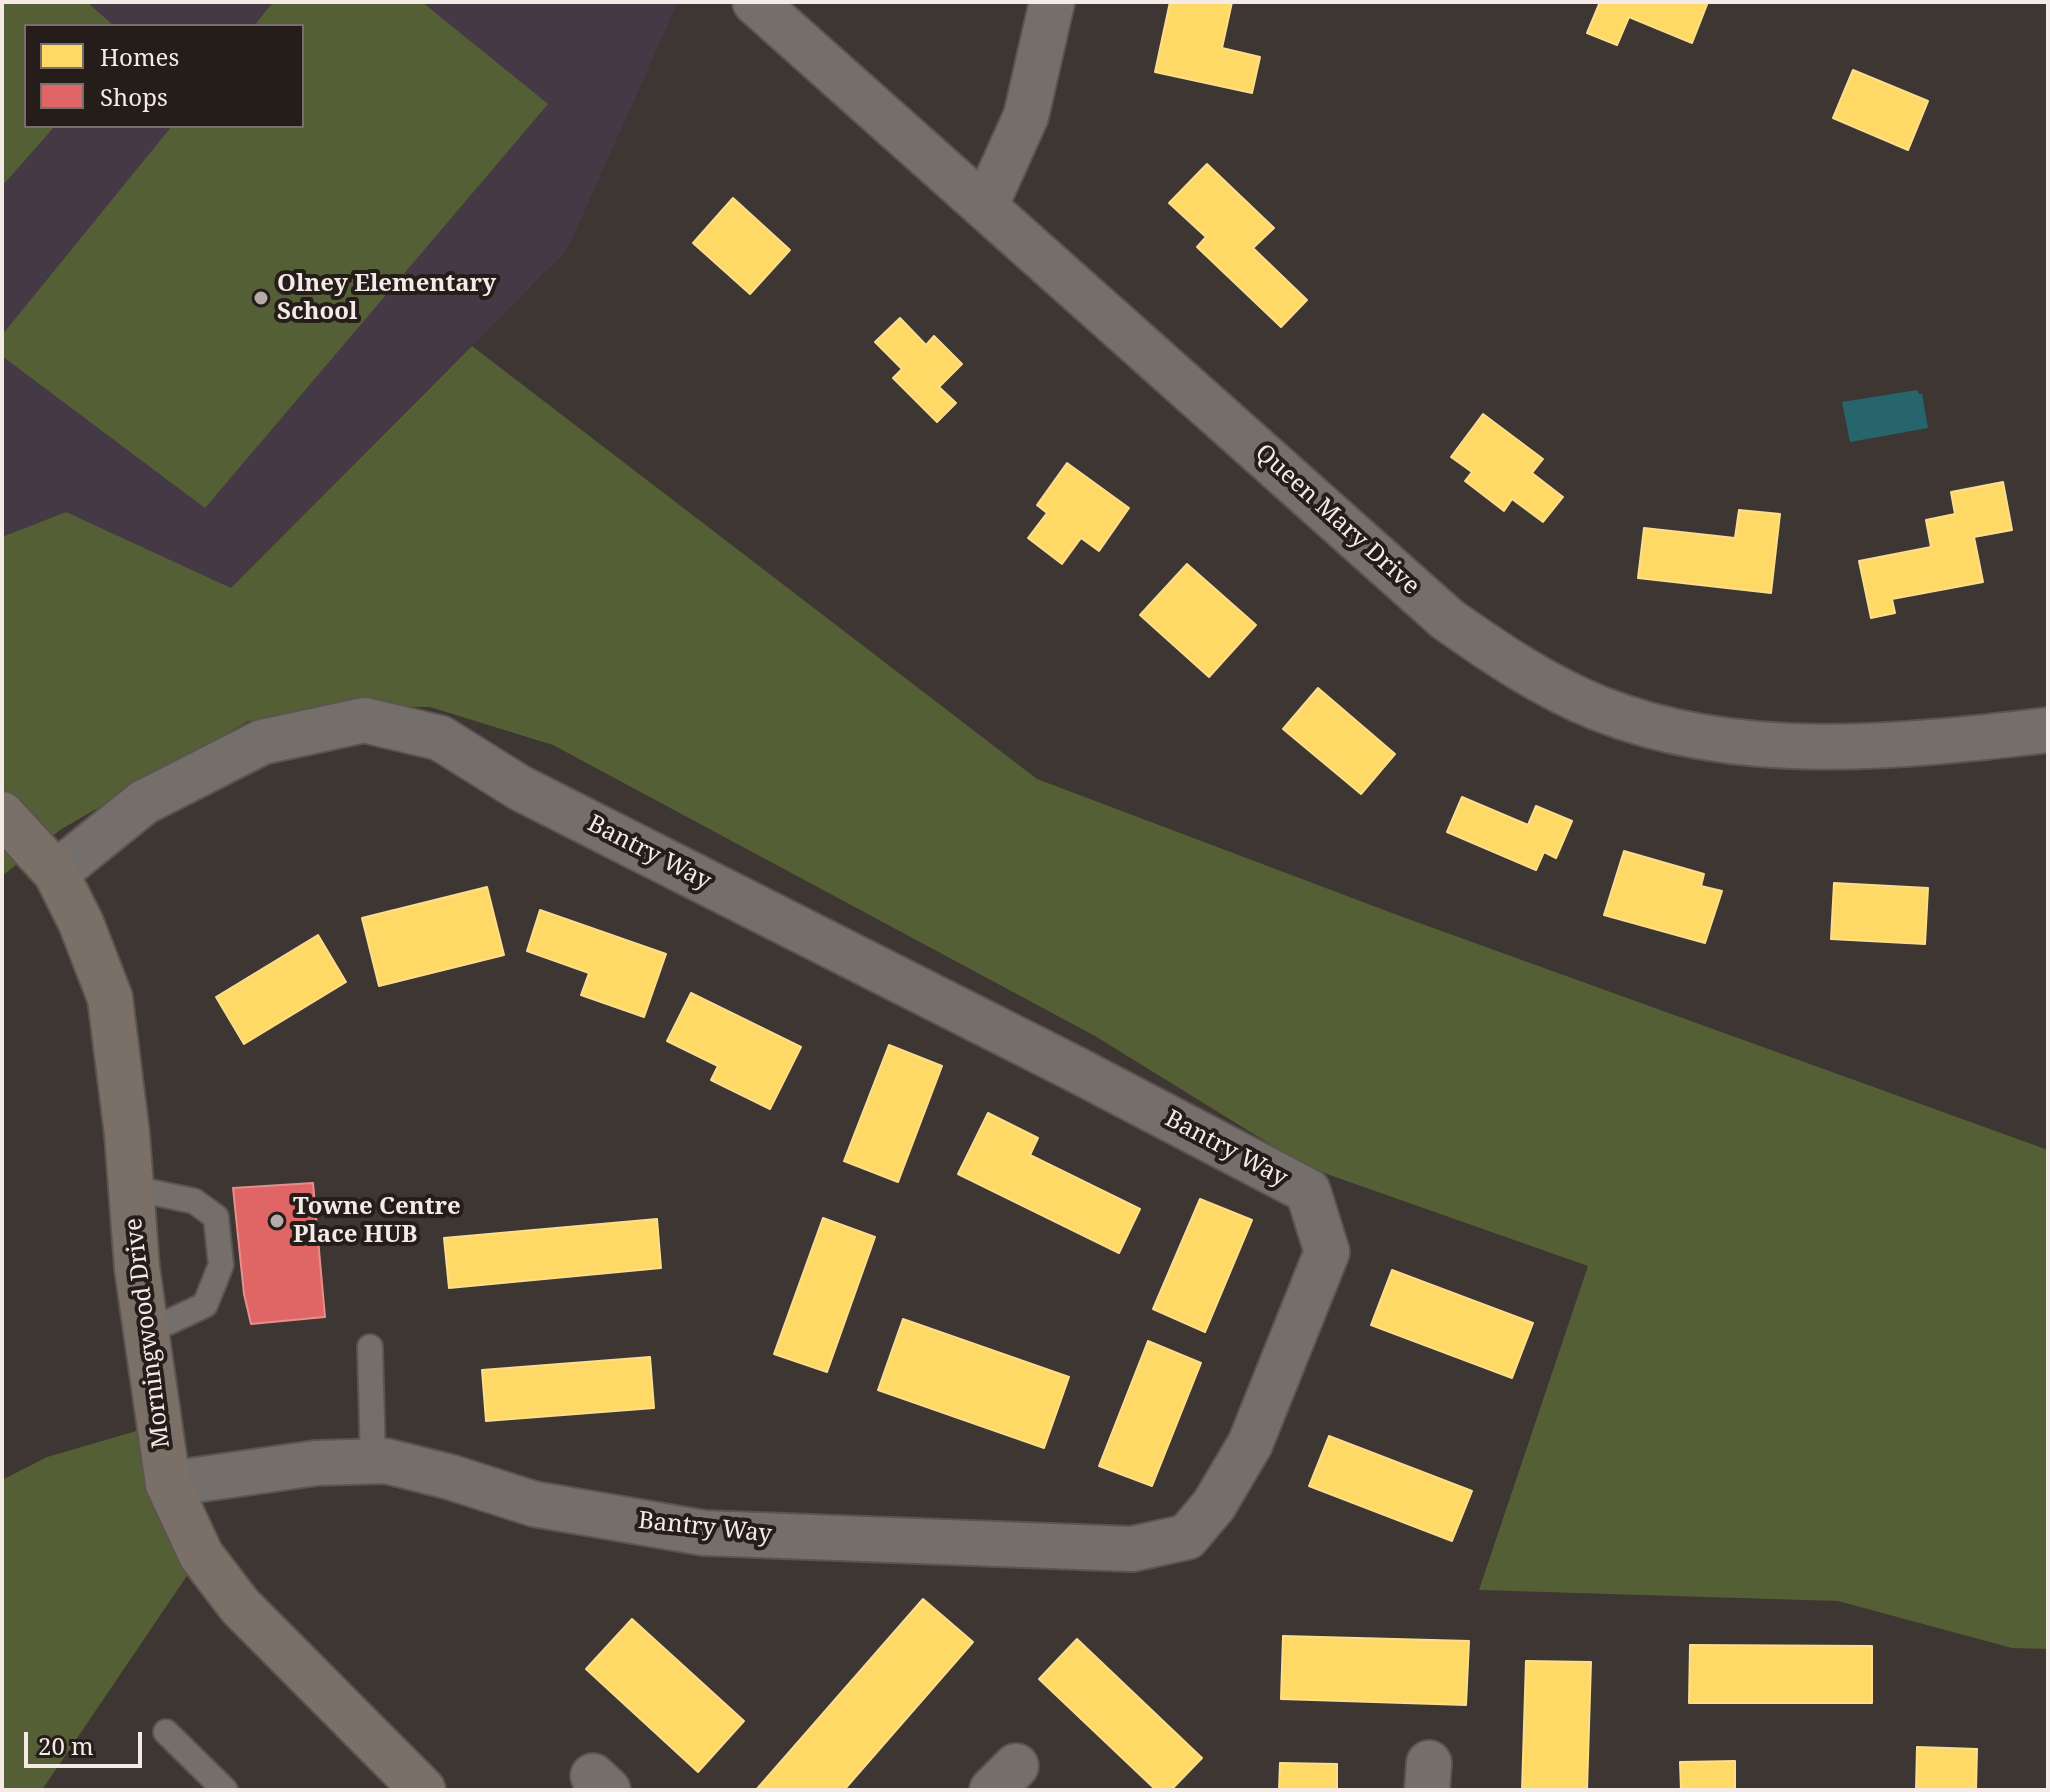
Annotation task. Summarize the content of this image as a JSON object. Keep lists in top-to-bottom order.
{
  "streets": {
    "street": ["Queen Mary Drive", "Bantry Way", "Morningwood Drive"]
  },
  "crossings": [
    ["Bantry Way", "Morningwood Drive"]
  ],
  "places": ["Olney Elementary School", "Towne Centre Place HUB"],
  "legend": ["Homes", "Shops"],
  "scale_bar": "20 m"
}
